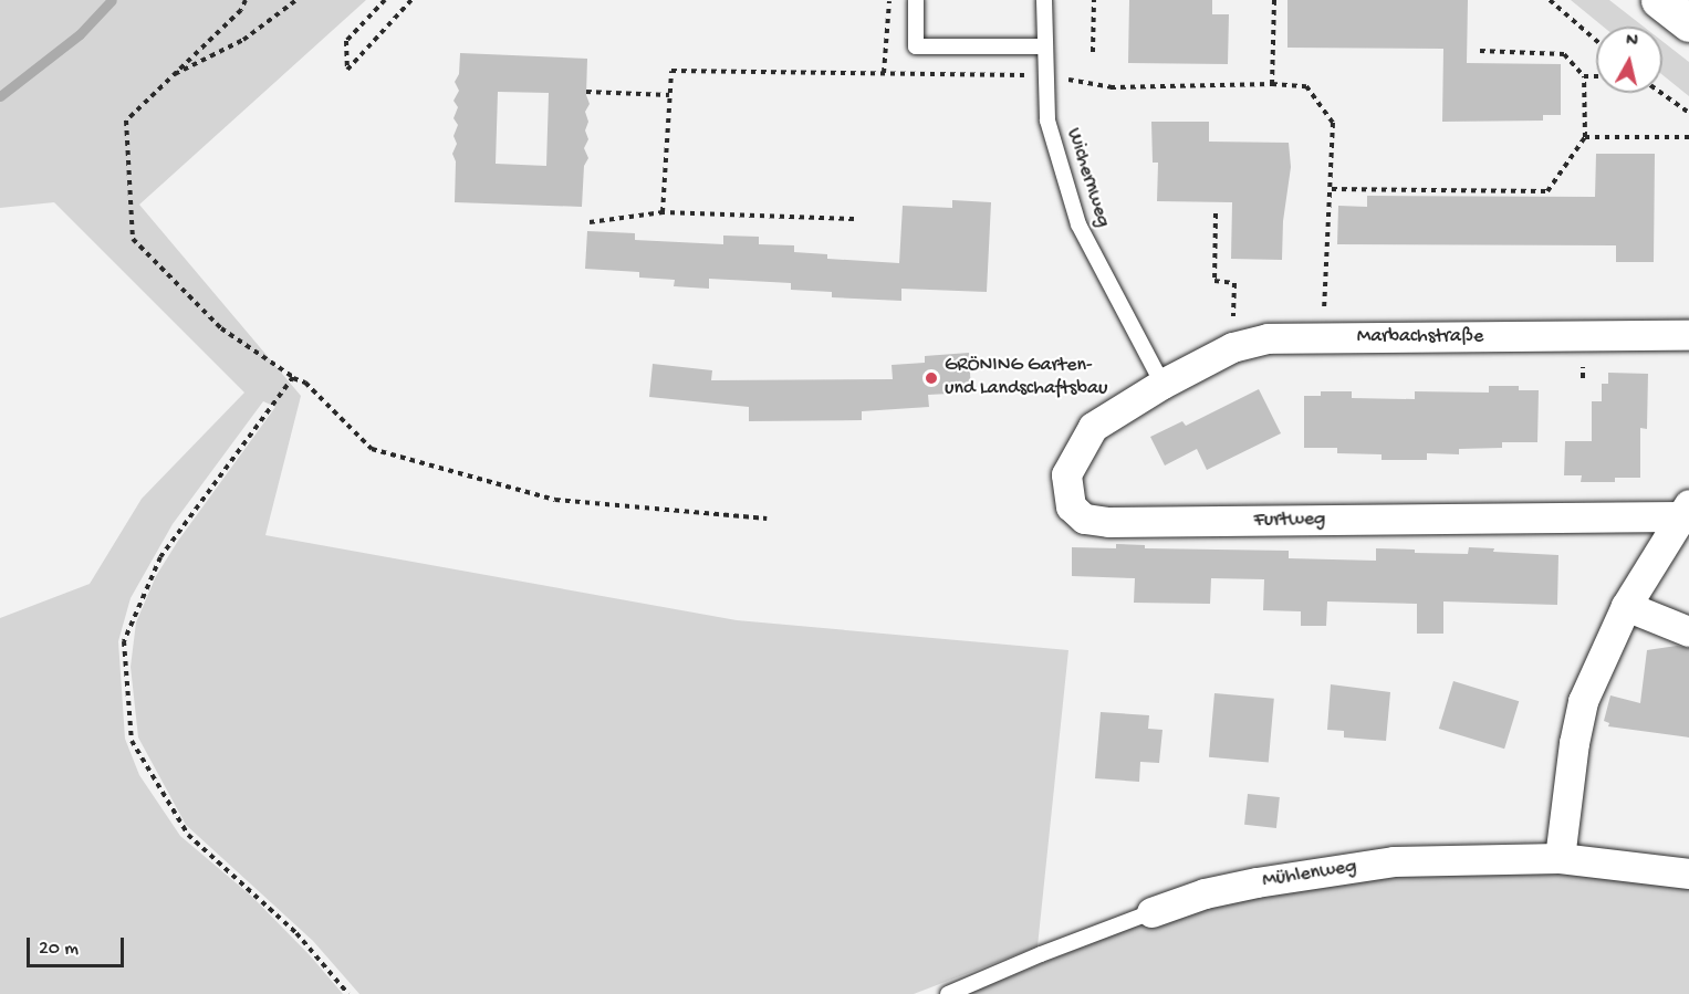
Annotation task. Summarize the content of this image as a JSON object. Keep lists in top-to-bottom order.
{
  "streets": {
    "street": ["Marbachstraße", "Furtweg", "Mühlenweg"],
    "lane": ["Wichernweg"]
  },
  "crossings": [
    ["Wichernweg", "Marbachstraße"],
    ["Wichernweg", "Furtweg"],
    ["Marbachstraße", "Furtweg"]
  ],
  "places": ["GRÖNING Garten- und Landschaftsbau"],
  "scale_bar": "20 m",
  "north": "top"
}
